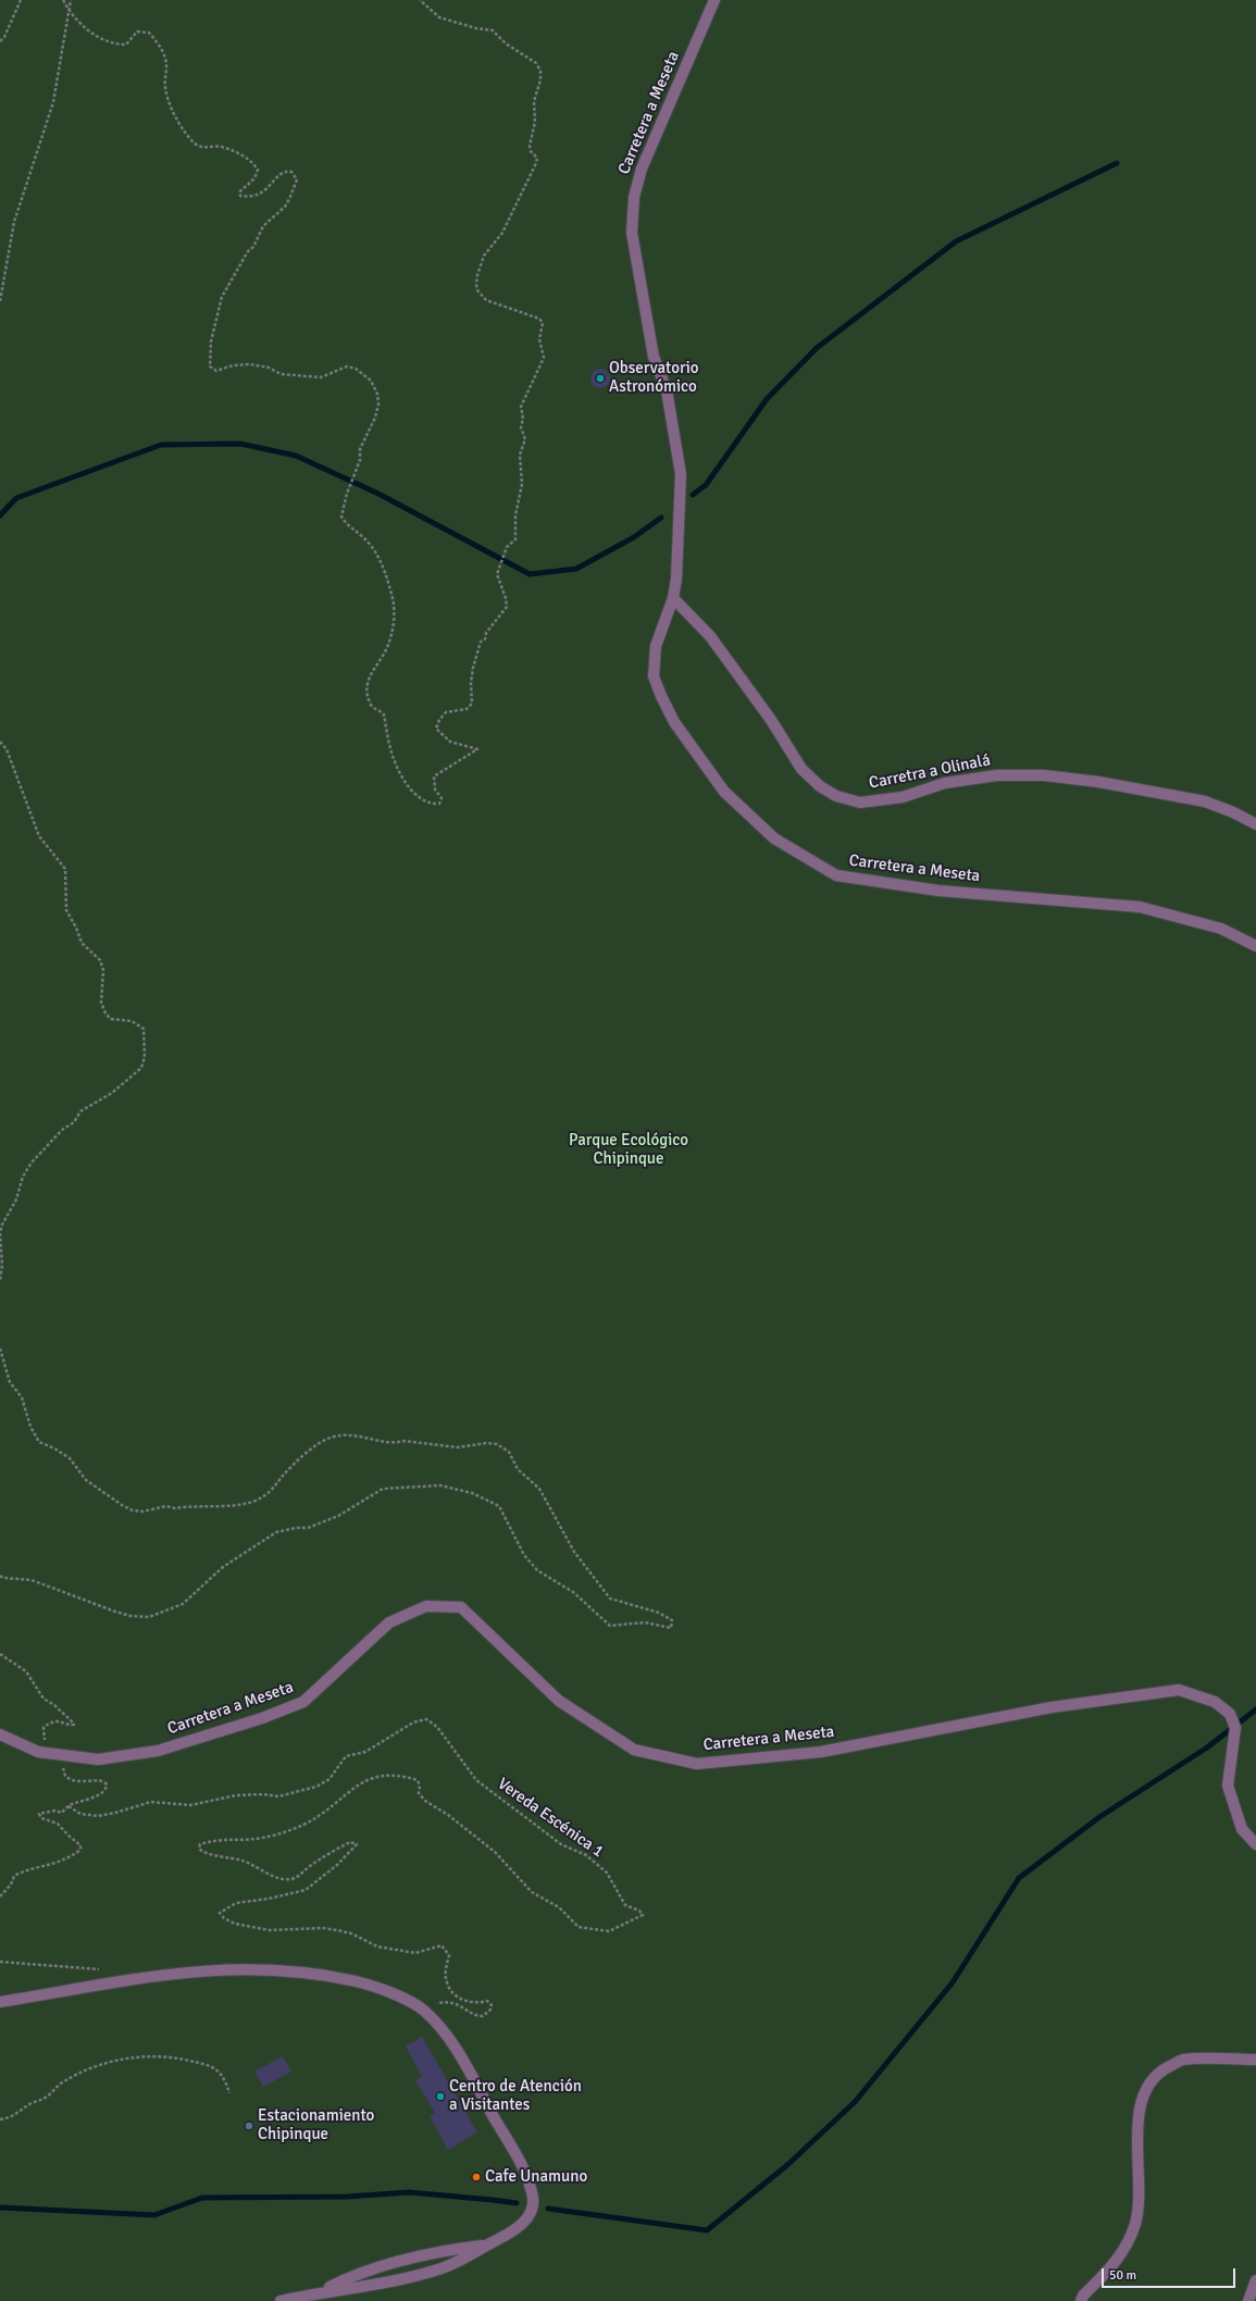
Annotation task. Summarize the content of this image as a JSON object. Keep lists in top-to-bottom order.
{
  "streets": {
    "street": ["Carretera a Meseta", "Carretra a Olinalá"],
    "path": ["Vereda Escénica 1"]
  },
  "crossings": [
    ["Carretera a Meseta", "Carretra a Olinalá"]
  ],
  "parks": ["Parque Ecológico Chipinque"],
  "places": [
    "Observatorio Astronómico",
    "Centro de Atención a Visitantes",
    "Estacionamiento Chipinque",
    "Cafe Unamuno"
  ],
  "scale_bar": "50 m"
}
